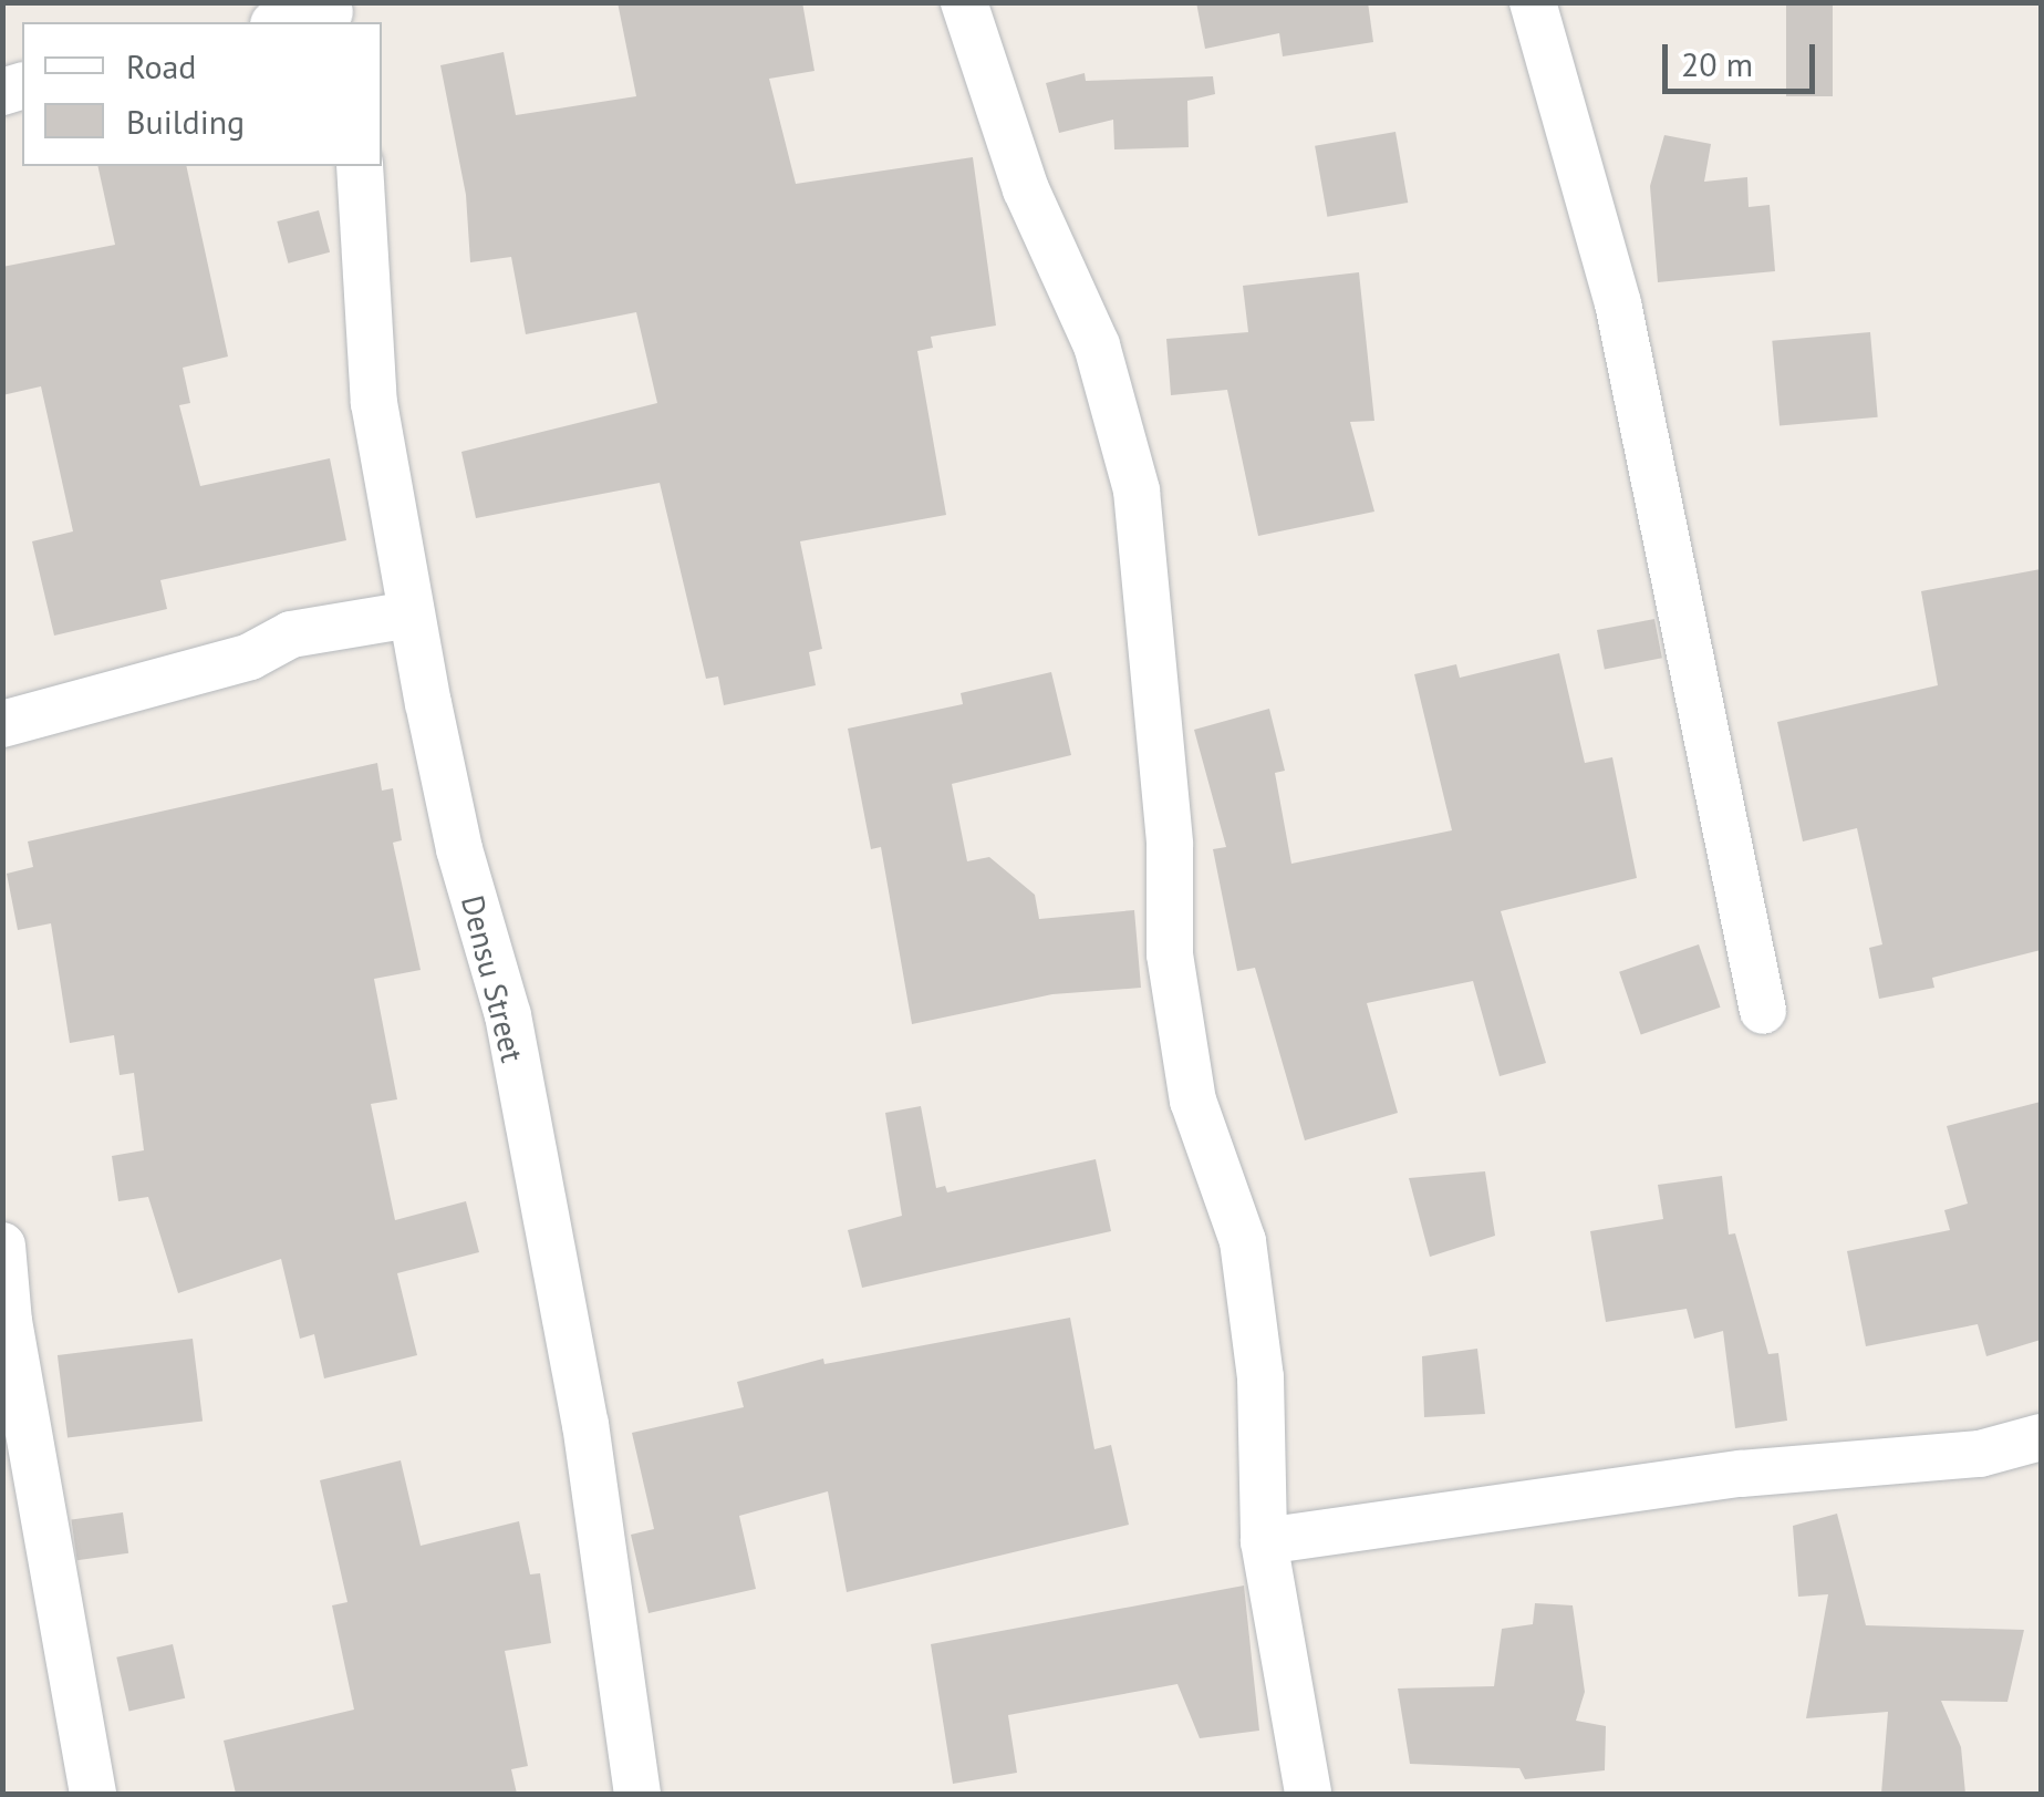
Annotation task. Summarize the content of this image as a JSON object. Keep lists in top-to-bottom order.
{
  "streets": {
    "street": ["Densu Street"]
  },
  "legend": ["Road", "Building"],
  "scale_bar": "20 m"
}
